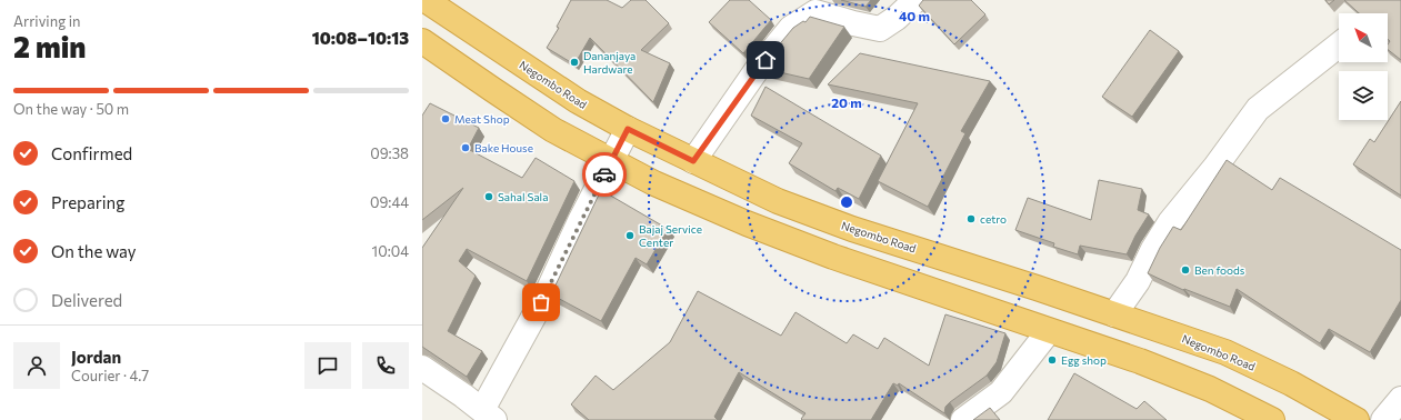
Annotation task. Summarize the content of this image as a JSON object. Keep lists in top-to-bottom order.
{
  "streets": {
    "highway": ["Negombo Road"]
  },
  "places": [
    "Dananjaya Hardware",
    "Meat Shop",
    "Bake House",
    "Sahal Sala",
    "cetro",
    "Bajaj Service Center",
    "Ben foods",
    "Egg shop"
  ],
  "north": "top left",
  "page": {
    "heading": ["2 min", "Arriving in", "10:08–10:13"],
    "panel": ["Jordan", "Courier · 4.7"],
    "bar": "On the way · 50 m",
    "list": [
      ["Confirmed", "09:38"],
      ["Preparing", "09:44"],
      ["On the way", "10:04"],
      "Delivered"
    ]
  },
  "rings": ["40 m", "20 m"]
}
